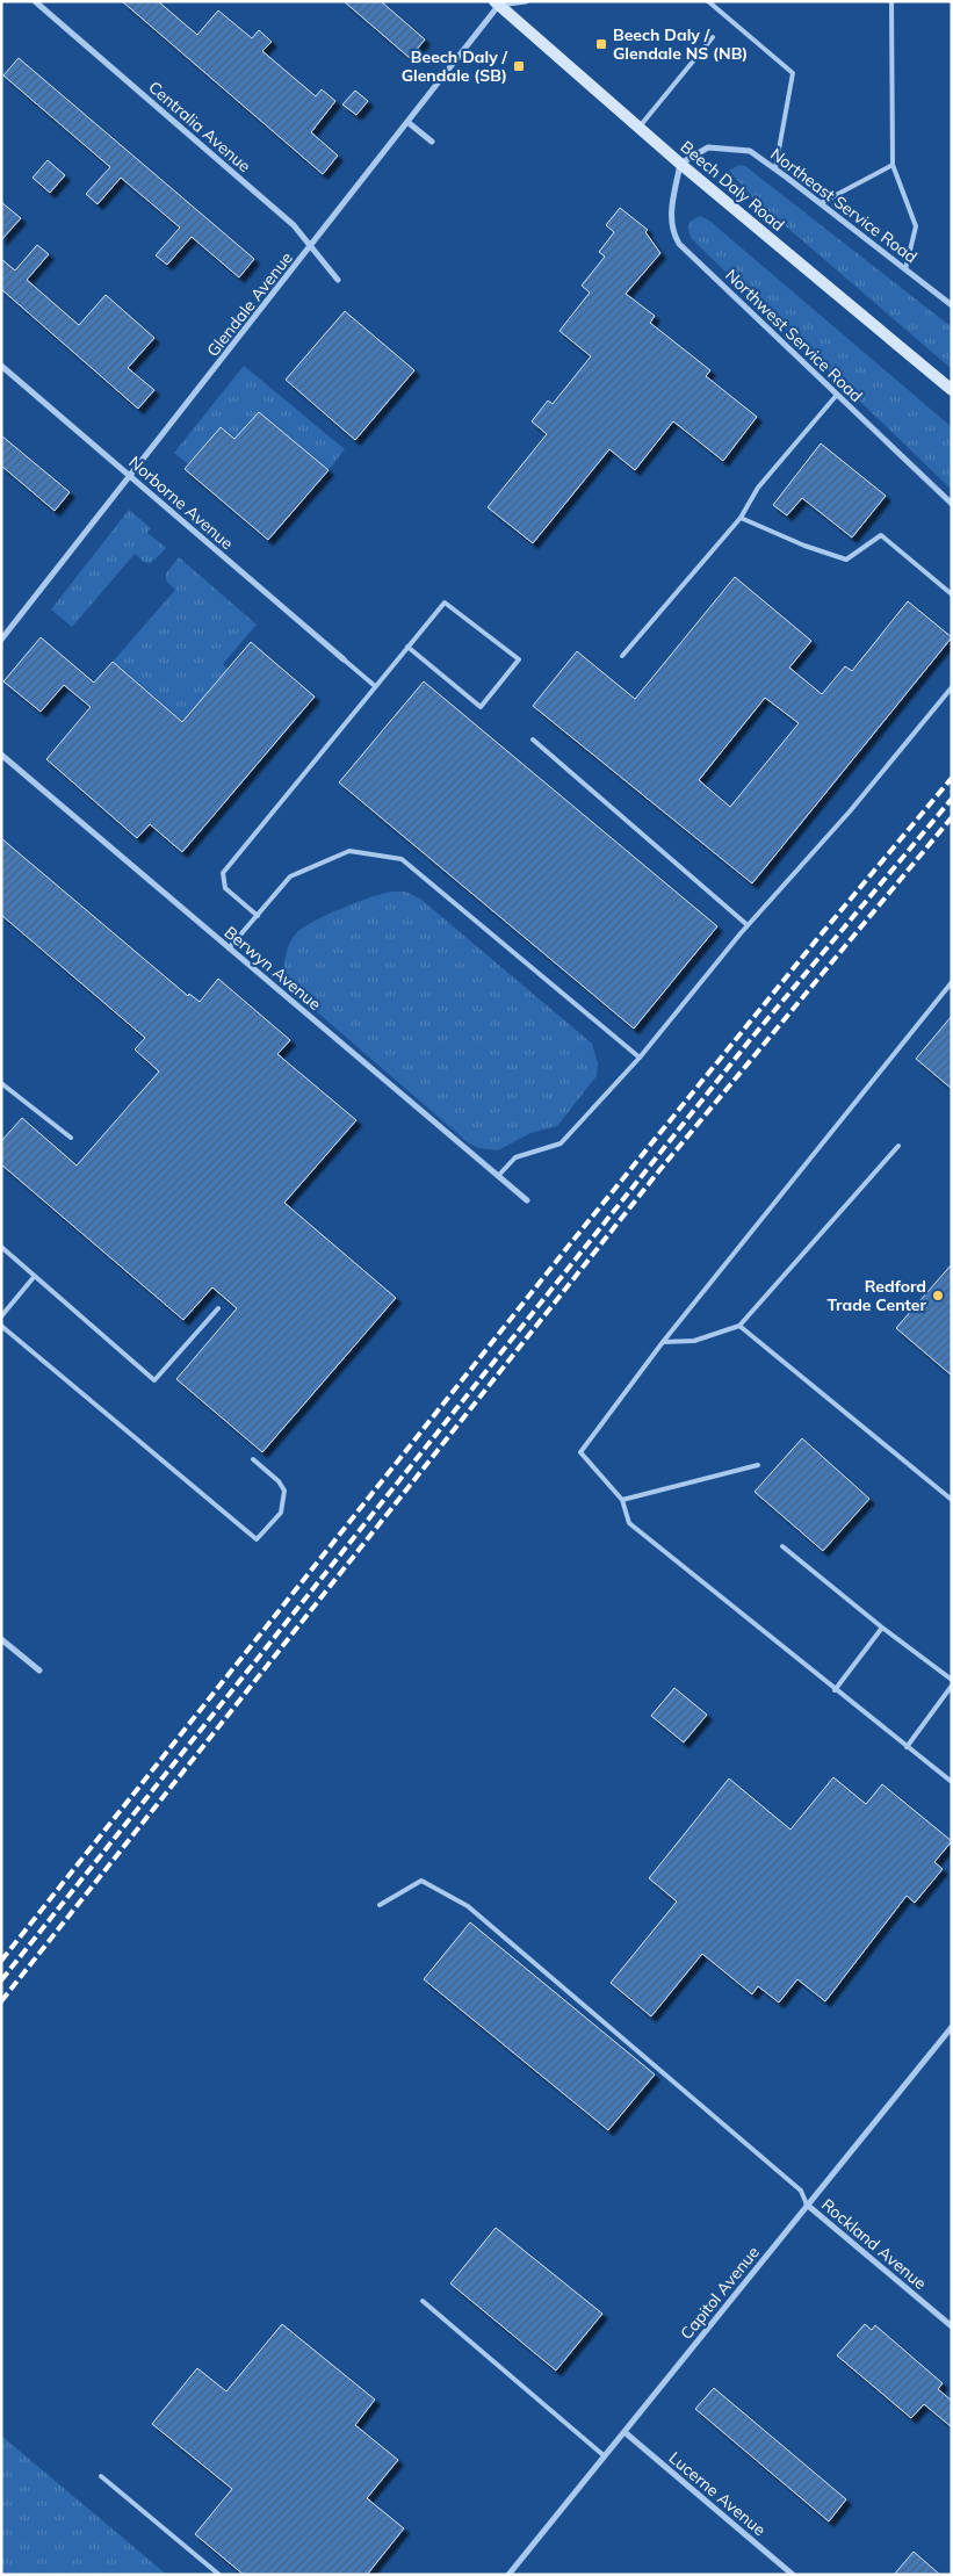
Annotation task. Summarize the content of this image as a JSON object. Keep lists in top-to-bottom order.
{
  "streets": {
    "main road": ["Beech Daly Road"],
    "street": [
      "Centralia Avenue",
      "Northeast Service Road",
      "Glendale Avenue",
      "Northwest Service Road",
      "Norborne Avenue",
      "Berwyn Avenue",
      "Rockland Avenue",
      "Capitol Avenue",
      "Lucerne Avenue"
    ]
  },
  "crossings": [
    ["Centralia Avenue", "Glendale Avenue"],
    ["Beech Daly Road", "Northeast Service Road"],
    ["Beech Daly Road", "Glendale Avenue"],
    ["Beech Daly Road", "Northwest Service Road"],
    ["Northeast Service Road", "Northwest Service Road"],
    ["Glendale Avenue", "Norborne Avenue"],
    ["Rockland Avenue", "Capitol Avenue"],
    ["Capitol Avenue", "Lucerne Avenue"]
  ],
  "places": {
    "transit": ["Beech Daly / Glendale NS (NB)", "Beech Daly / Glendale (SB)"],
    "other": ["Redford Trade Center"]
  }
}
